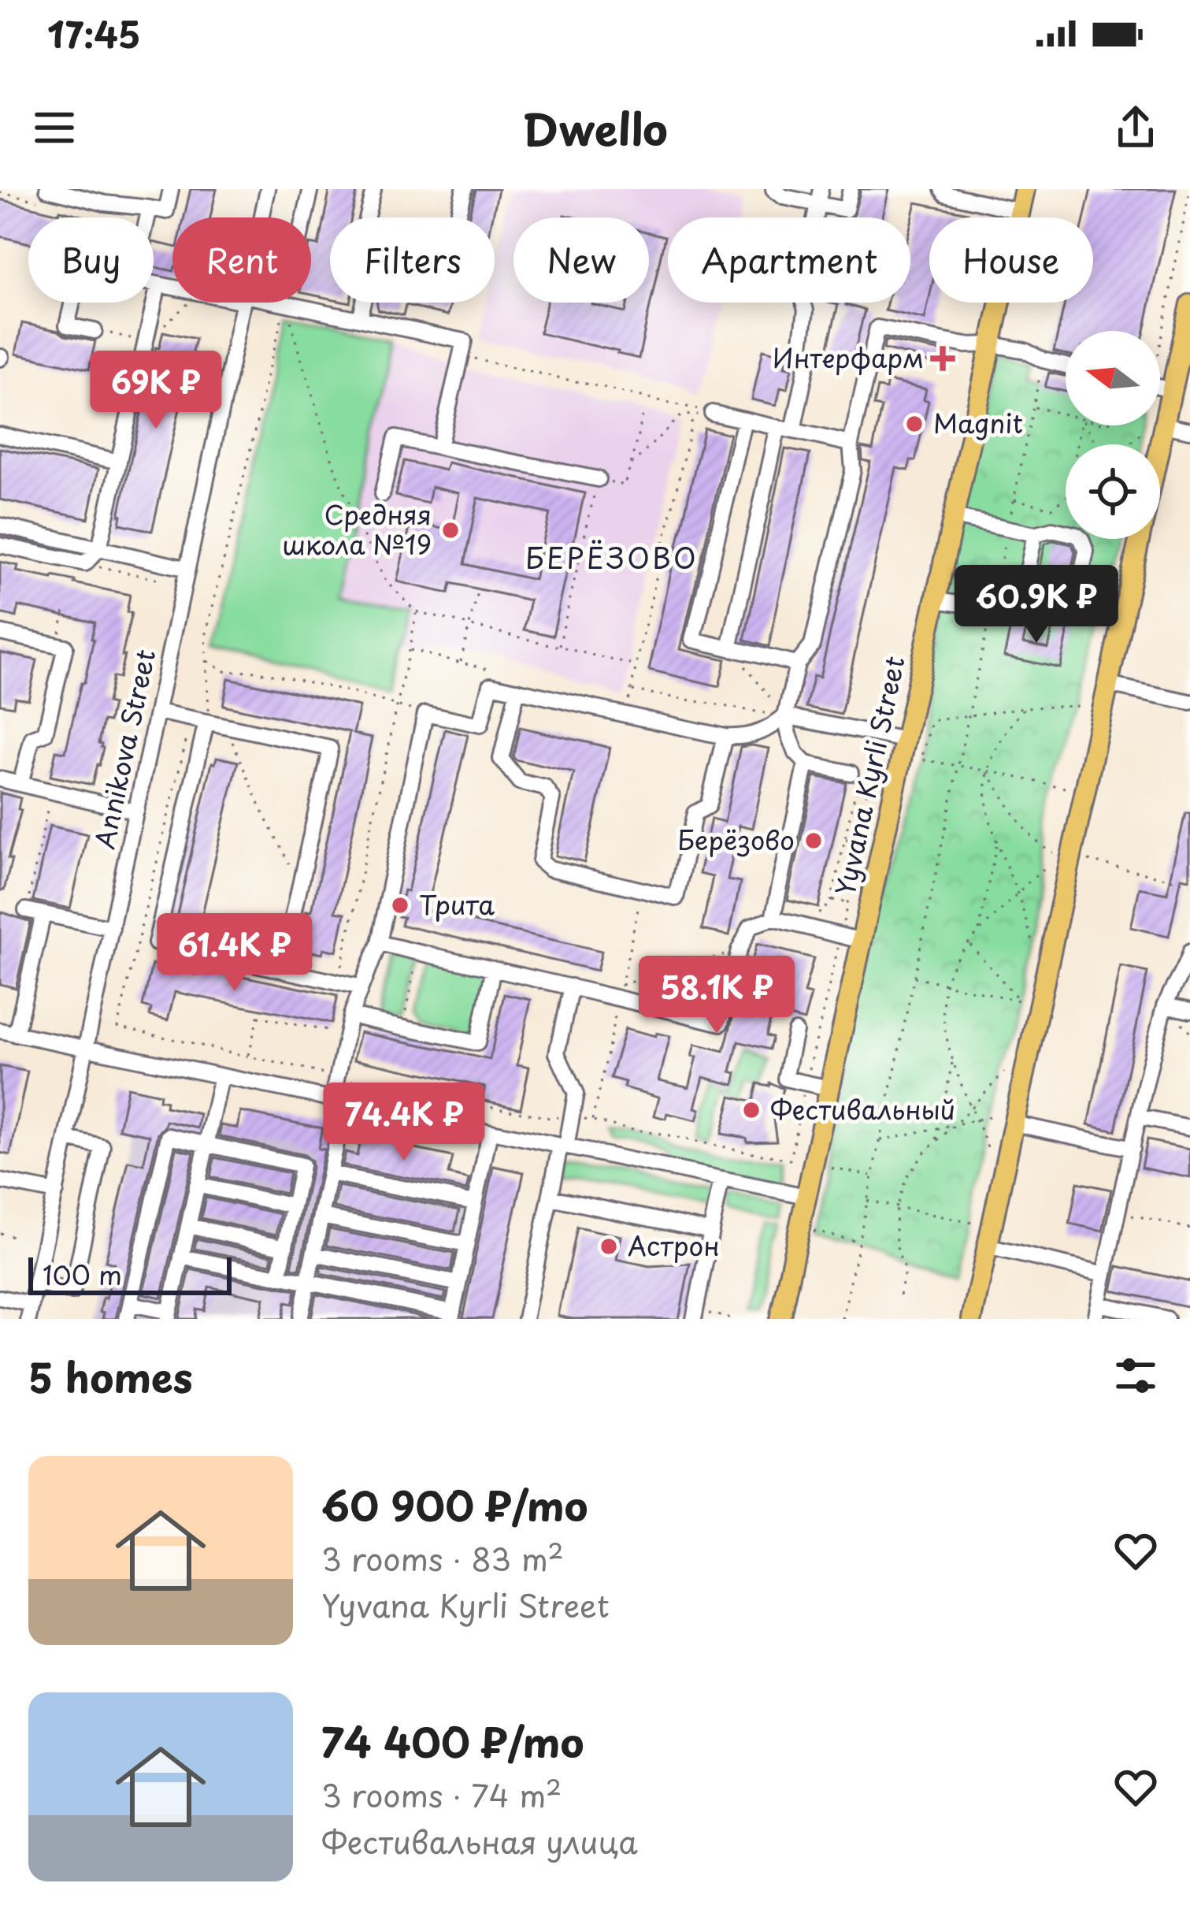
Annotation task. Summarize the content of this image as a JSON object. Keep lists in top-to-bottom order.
{
  "streets": {
    "main road": ["Yyvana Kyrli Street"],
    "street": ["Annikova Street"]
  },
  "districts": ["БЕРЁЗОВО"],
  "places": {
    "health": ["Интерфарм"],
    "other": [
      "Magnit",
      "Средняя школа №19",
      "Берёзово",
      "Трита",
      "Фестивальный",
      "Астрон"
    ]
  },
  "scale_bar": "100 m",
  "north": "left",
  "page": {
    "status": "17:45",
    "header": "Dwello",
    "chip": [
      "Buy",
      "Rent",
      "Filters",
      "New",
      "Apartment",
      "House"
    ],
    "price": [
      "69K ₽",
      "60.9K ₽",
      "61.4K ₽",
      "58.1K ₽",
      "74.4K ₽"
    ],
    "scale": "100 m",
    "heading": "5 homes",
    "list": [
      {
        "name": "60 900 ₽/mo",
        "note": "3 rooms · 83 m² · Yyvana Kyrli Street"
      },
      {
        "name": "74 400 ₽/mo",
        "note": "3 rooms · 74 m² · Фестивальная улица"
      }
    ]
  }
}
